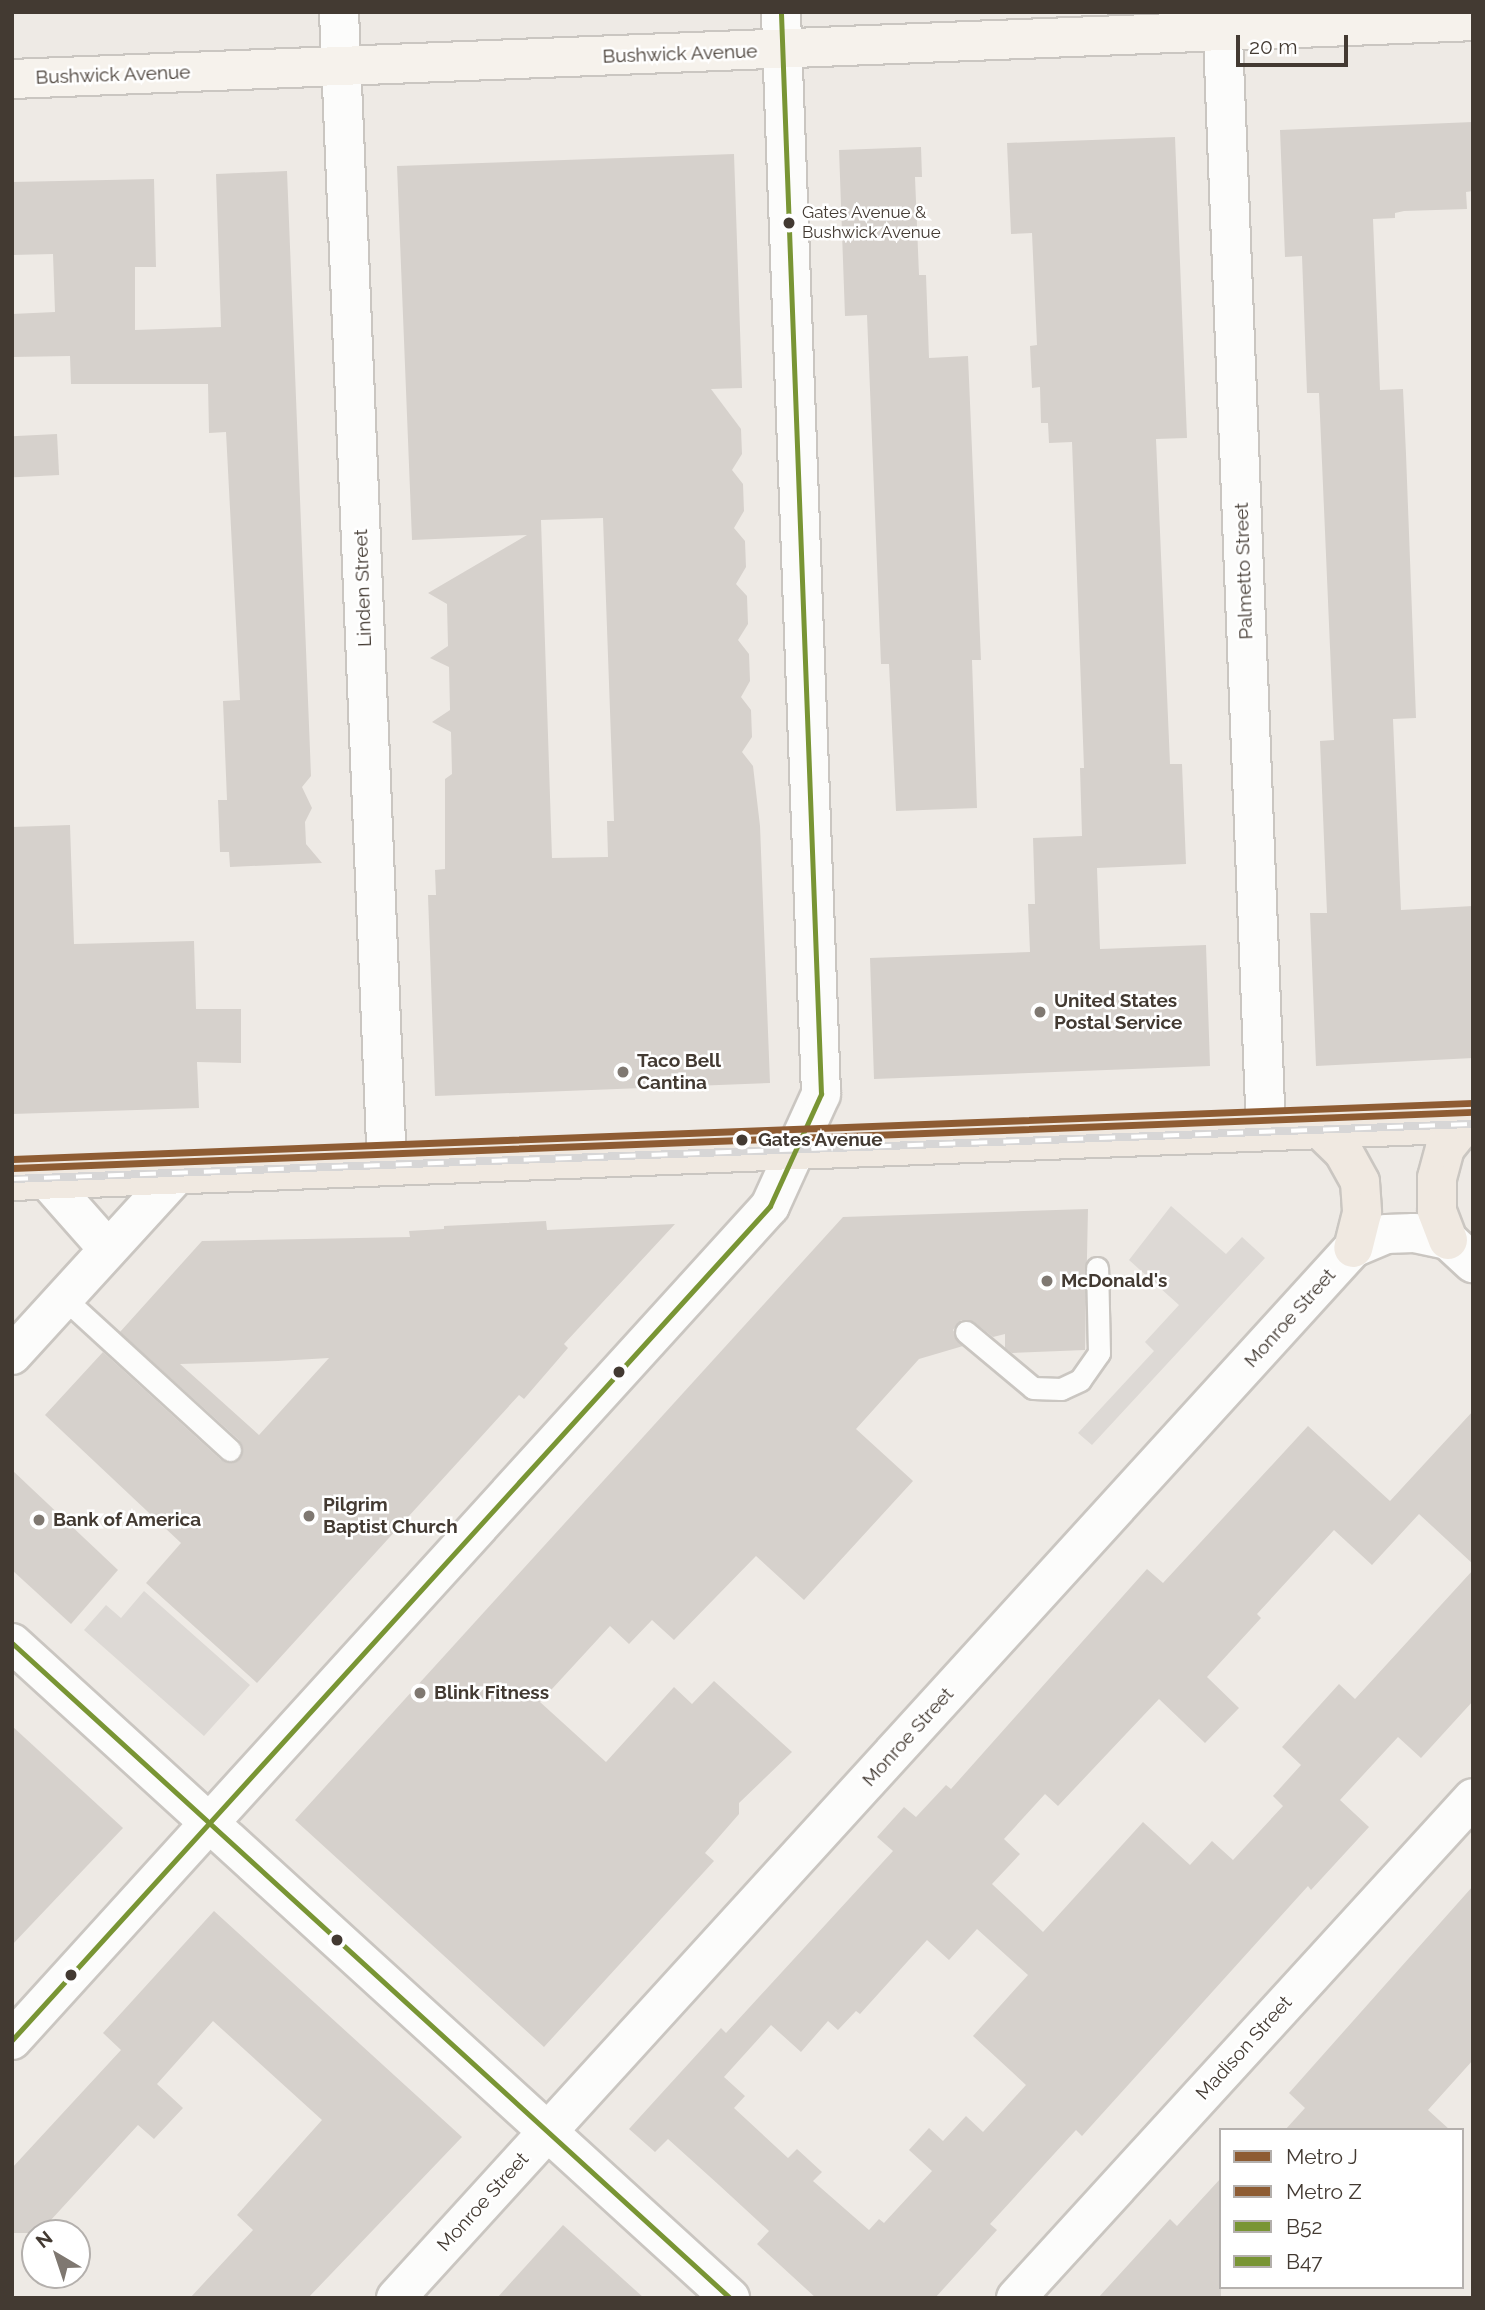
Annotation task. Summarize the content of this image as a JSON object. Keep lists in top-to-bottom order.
{
  "streets": {
    "main road": ["Bushwick Avenue"],
    "street": [
      "Palmetto Street",
      "Linden Street",
      "Monroe Street",
      "Madison Street"
    ]
  },
  "crossings": [
    ["Bushwick Avenue", "Palmetto Street"],
    ["Bushwick Avenue", "Linden Street"]
  ],
  "places": [
    "Gates Avenue & Bushwick Avenue",
    "United States Postal Service",
    "Taco Bell Cantina",
    "Gates Avenue",
    "McDonald's",
    "Pilgrim Baptist Church",
    "Bank of America",
    "Blink Fitness"
  ],
  "lines": [
    "transit line B52",
    "metro line J",
    "metro line Z",
    "transit line B47"
  ],
  "legend": [
    "Metro J",
    "Metro Z",
    "B52",
    "B47"
  ],
  "scale_bar": "20 m",
  "north": "top left"
}
